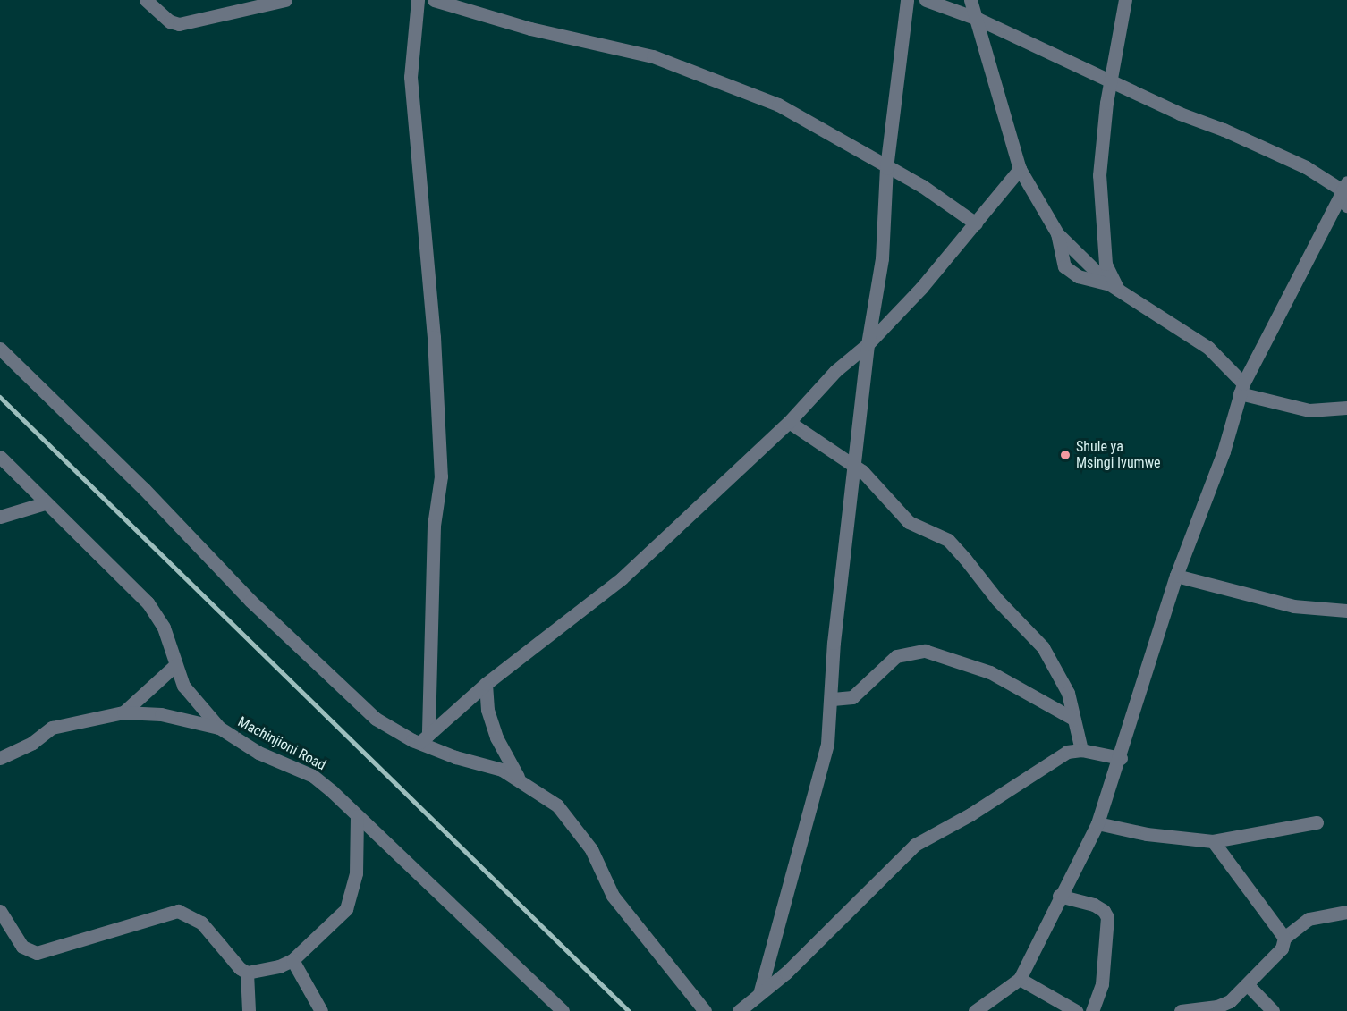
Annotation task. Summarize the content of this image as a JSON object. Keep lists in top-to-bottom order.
{
  "streets": {
    "street": ["Machinjioni Road"]
  },
  "places": ["Shule ya Msingi Ivumwe"]
}
